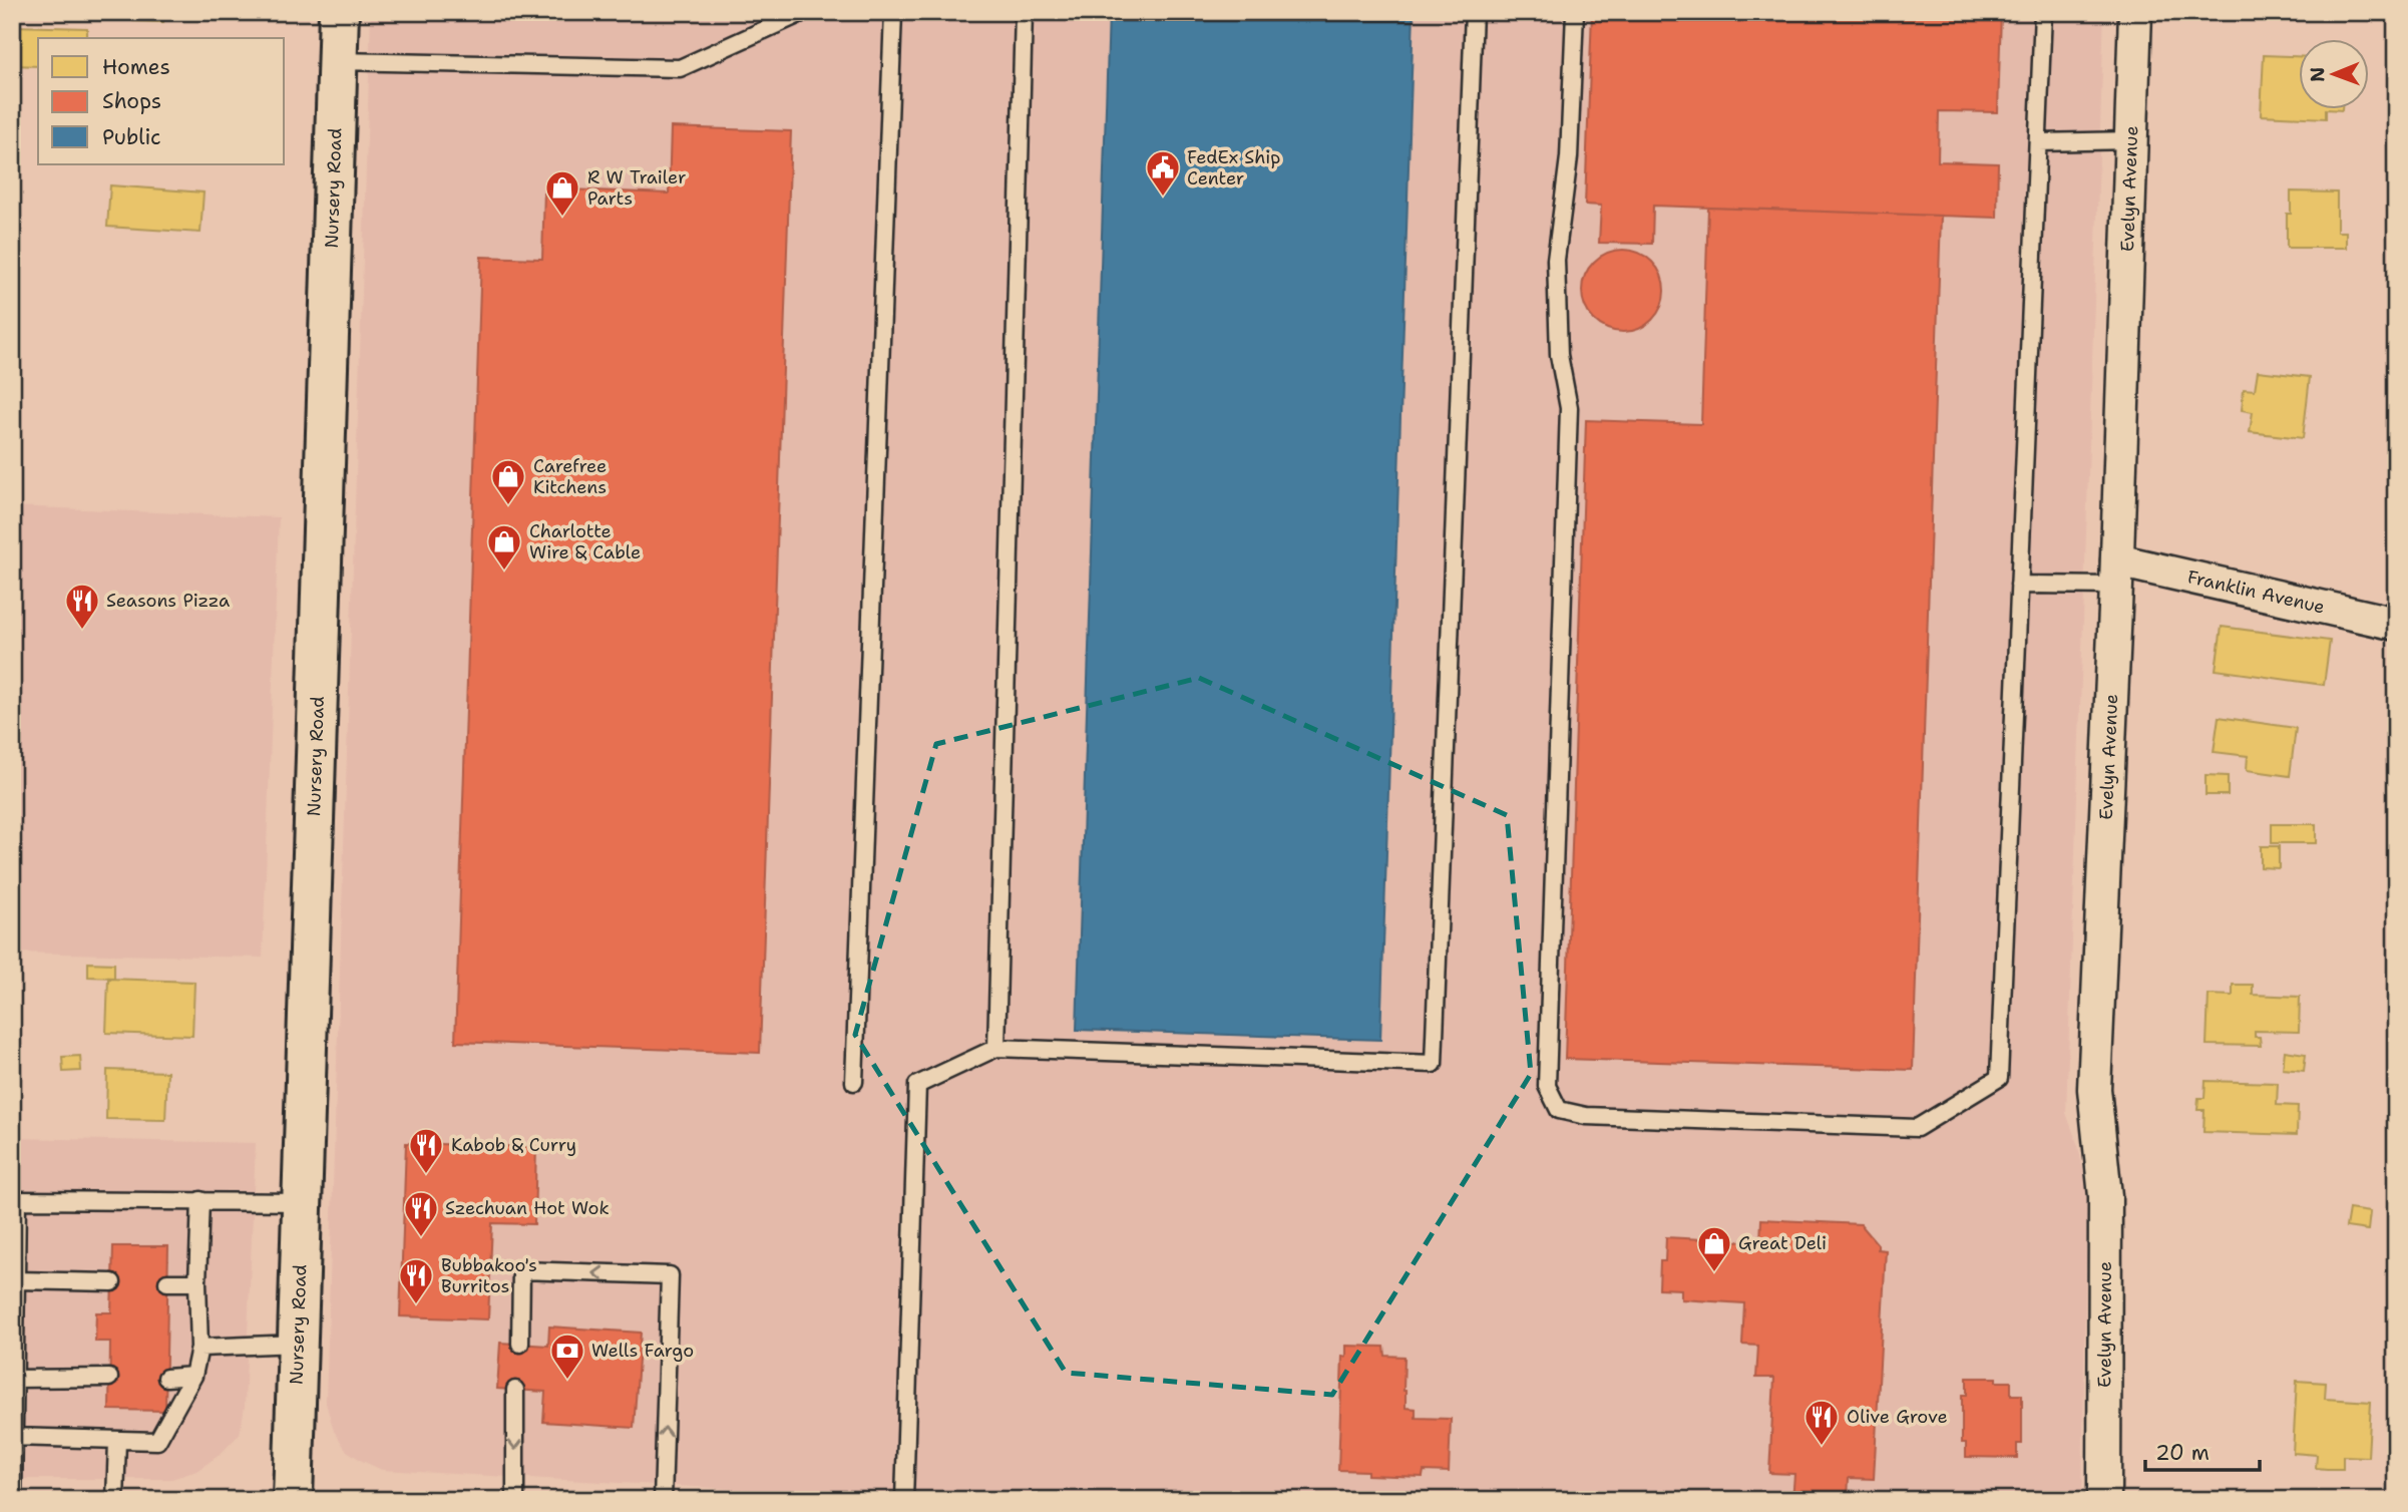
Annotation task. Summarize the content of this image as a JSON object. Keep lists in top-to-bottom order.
{
  "streets": {
    "main road": ["Nursery Road"],
    "street": ["Evelyn Avenue", "Franklin Avenue"]
  },
  "crossings": [
    ["Evelyn Avenue", "Franklin Avenue"]
  ],
  "places": {
    "public building": ["FedEx Ship Center"],
    "shop": [
      "R W Trailer Parts",
      "Carefree Kitchens",
      "Charlotte Wire & Cable",
      "Great Deli"
    ],
    "restaurant": [
      "Seasons Pizza",
      "Kabob & Curry",
      "Szechuan Hot Wok",
      "Bubbakoo's Burritos",
      "Olive Grove"
    ],
    "bank": ["Wells Fargo"]
  },
  "legend": ["Homes", "Shops", "Public"],
  "scale_bar": "20 m",
  "north": "left"
}
